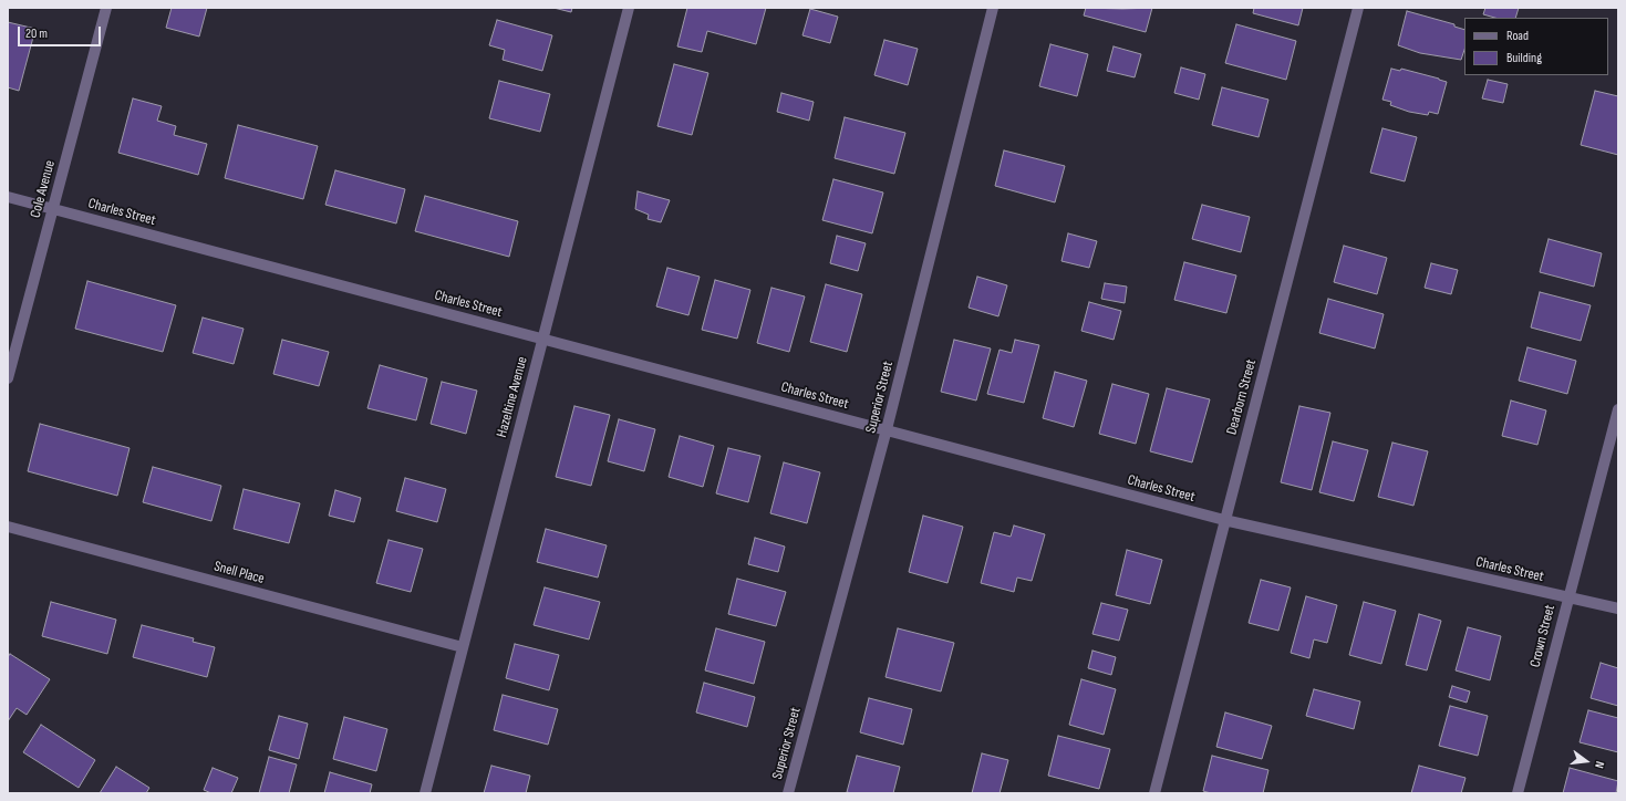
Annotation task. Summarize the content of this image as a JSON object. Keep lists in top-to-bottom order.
{
  "streets": {
    "street": [
      "Cole Avenue",
      "Charles Street",
      "Hazeltine Avenue",
      "Superior Street",
      "Dearborn Street",
      "Snell Place",
      "Crown Street"
    ]
  },
  "crossings": [
    ["Cole Avenue", "Charles Street"],
    ["Charles Street", "Hazeltine Avenue"],
    ["Charles Street", "Superior Street"],
    ["Charles Street", "Dearborn Street"],
    ["Charles Street", "Crown Street"],
    ["Hazeltine Avenue", "Snell Place"]
  ],
  "legend": ["Road", "Building"],
  "scale_bar": "20 m",
  "north": "right"
}
